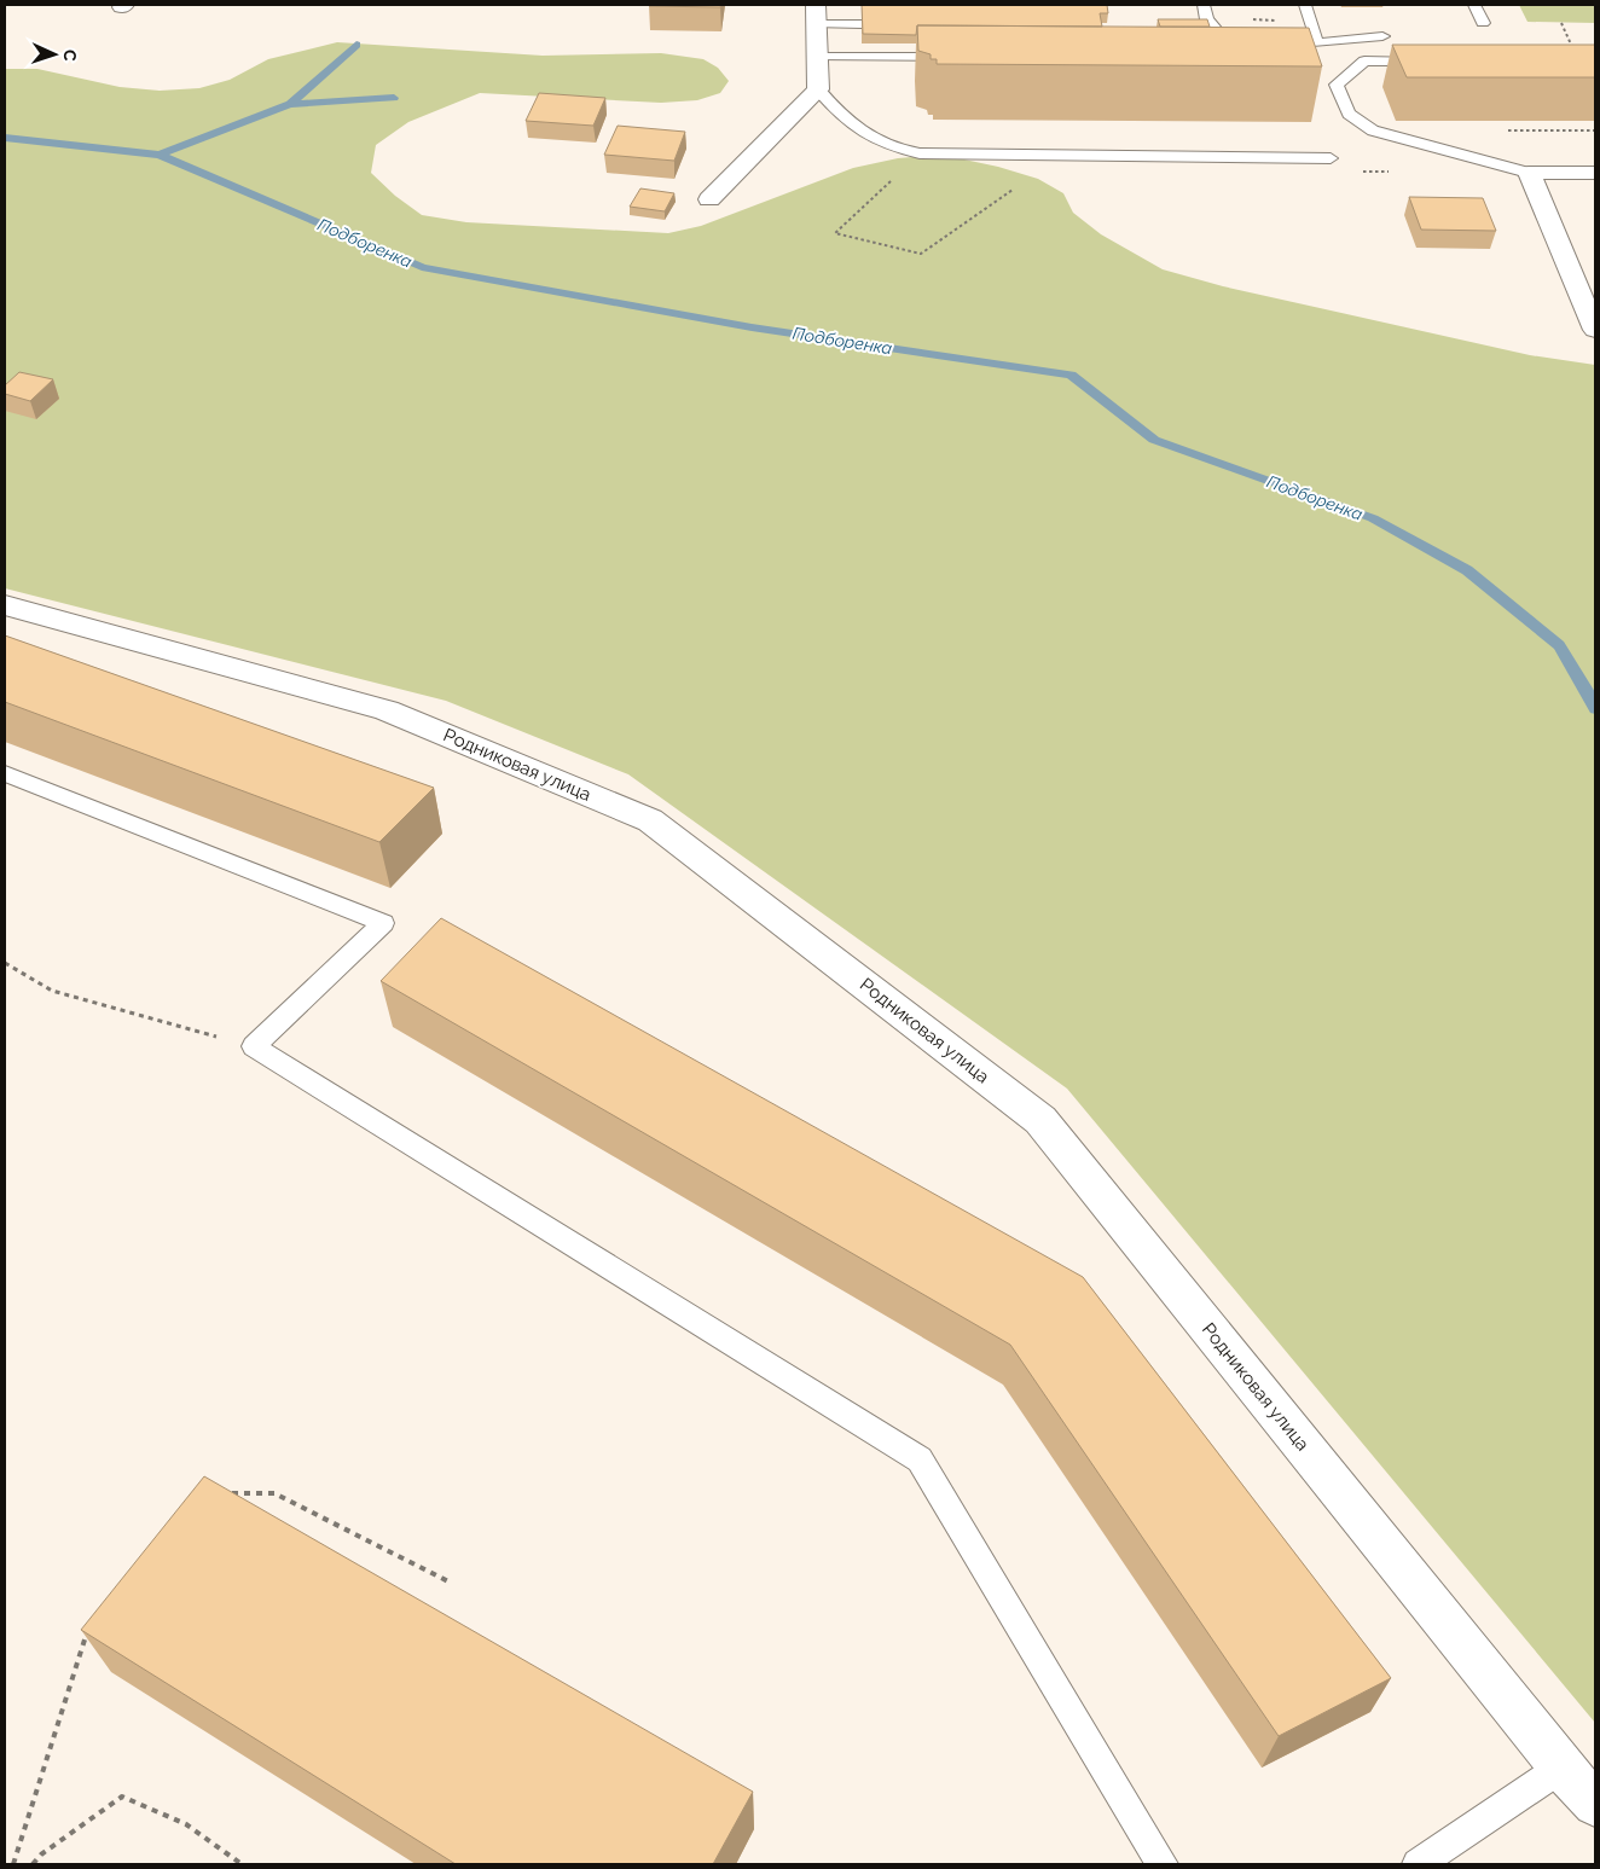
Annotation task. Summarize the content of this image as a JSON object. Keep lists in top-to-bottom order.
{
  "streets": {
    "street": ["Родниковая улица"]
  },
  "water": ["Подборенка"],
  "north": "right"
}
